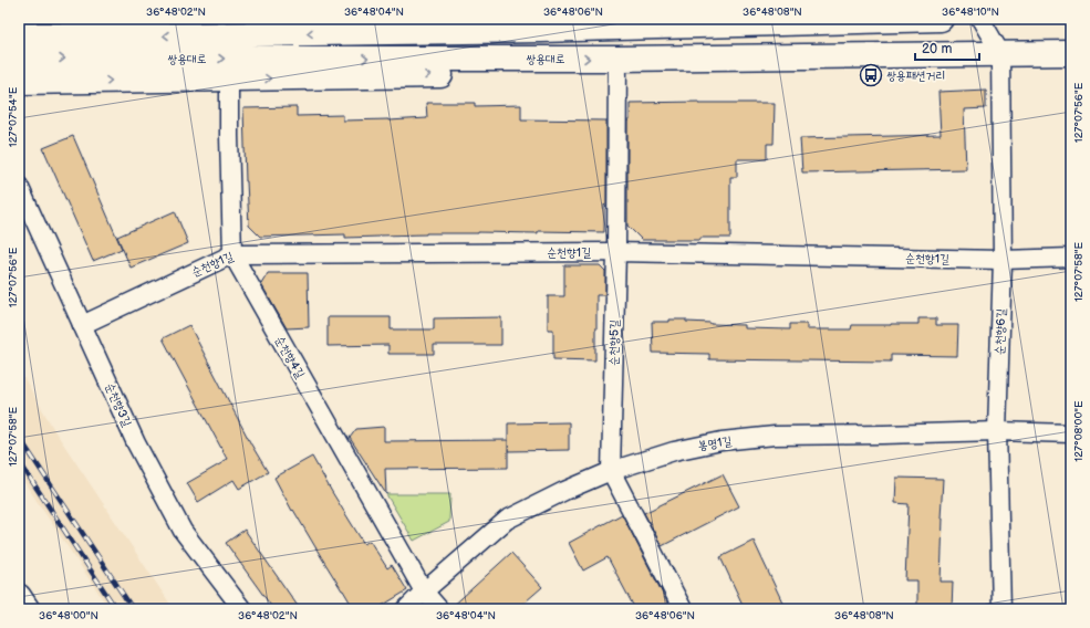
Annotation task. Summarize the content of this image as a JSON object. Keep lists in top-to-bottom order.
{
  "streets": {
    "main road": ["쌍용대로"],
    "street": [
      "순천향1길",
      "순천향6길",
      "순천향5길",
      "순천향4길",
      "순천향3길",
      "봉명1길"
    ]
  },
  "crossings": [
    ["쌍용대로", "순천향6길"],
    ["쌍용대로", "순천향5길"],
    ["순천향1길", "순천향6길"],
    ["순천향1길", "순천향5길"],
    ["순천향1길", "순천향4길"],
    ["순천향1길", "순천향3길"],
    ["순천향6길", "봉명1길"],
    ["순천향5길", "봉명1길"],
    ["순천향4길", "봉명1길"]
  ],
  "places": {
    "bus stop": ["쌍용패션거리"]
  },
  "scale_bar": "20 m",
  "coordinates": [
    "36°48'02\"N",
    "36°48'04\"N",
    "36°48'06\"N",
    "36°48'08\"N",
    "36°48'10\"N",
    "127°07'56\"E",
    "127°07'54\"E",
    "127°07'58\"E",
    "127°08'00\"E",
    "36°48'00\"N"
  ]
}
